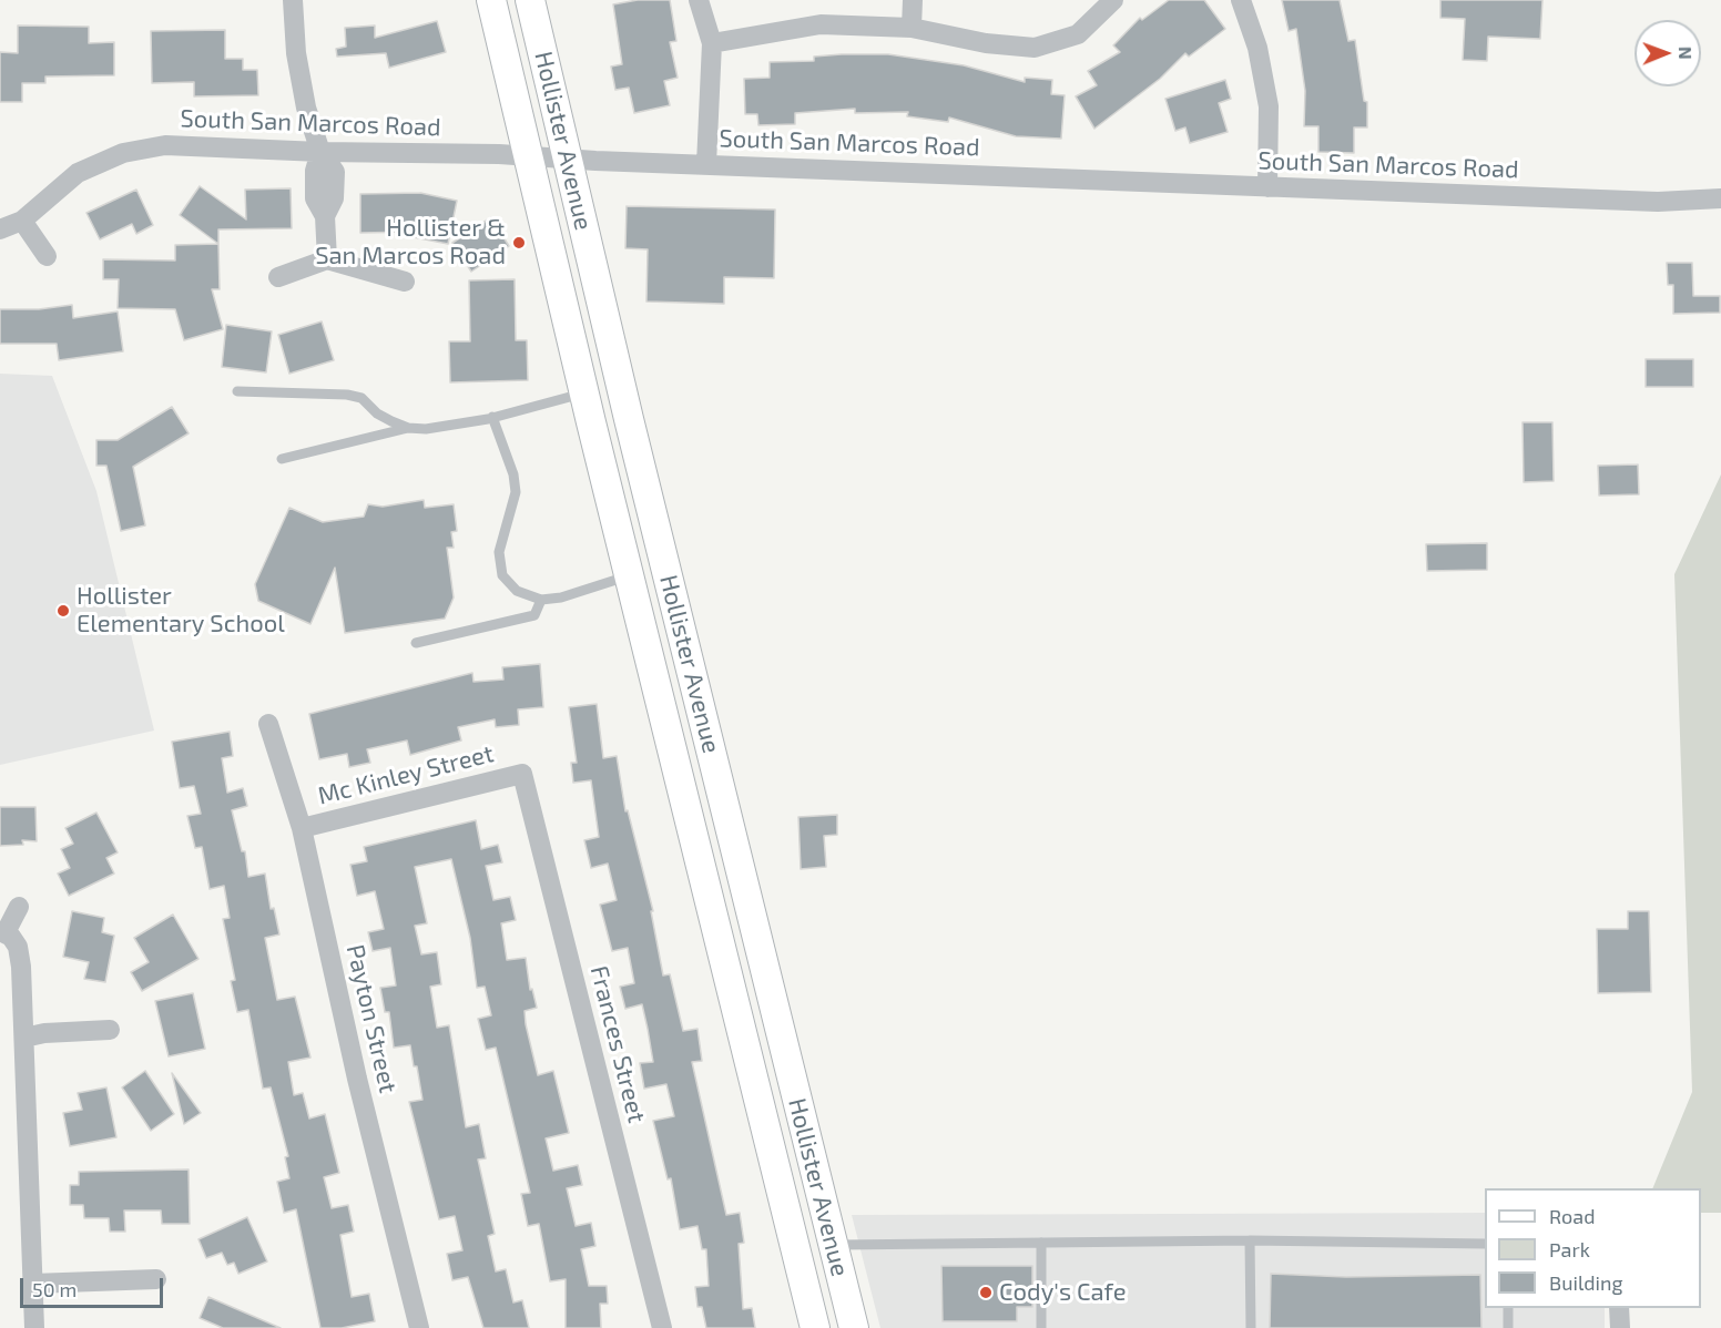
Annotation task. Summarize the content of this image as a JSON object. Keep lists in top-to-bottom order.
{
  "streets": {
    "main road": ["Hollister Avenue"],
    "street": [
      "South San Marcos Road",
      "Mc Kinley Street",
      "Payton Street",
      "Frances Street"
    ]
  },
  "crossings": [
    ["South San Marcos Road", "Hollister Avenue"],
    ["Mc Kinley Street", "Payton Street"],
    ["Mc Kinley Street", "Frances Street"]
  ],
  "places": ["Hollister & San Marcos Road", "Hollister Elementary School", "Cody's Cafe"],
  "legend": ["Road", "Park", "Building"],
  "scale_bar": "50 m",
  "north": "right"
}
